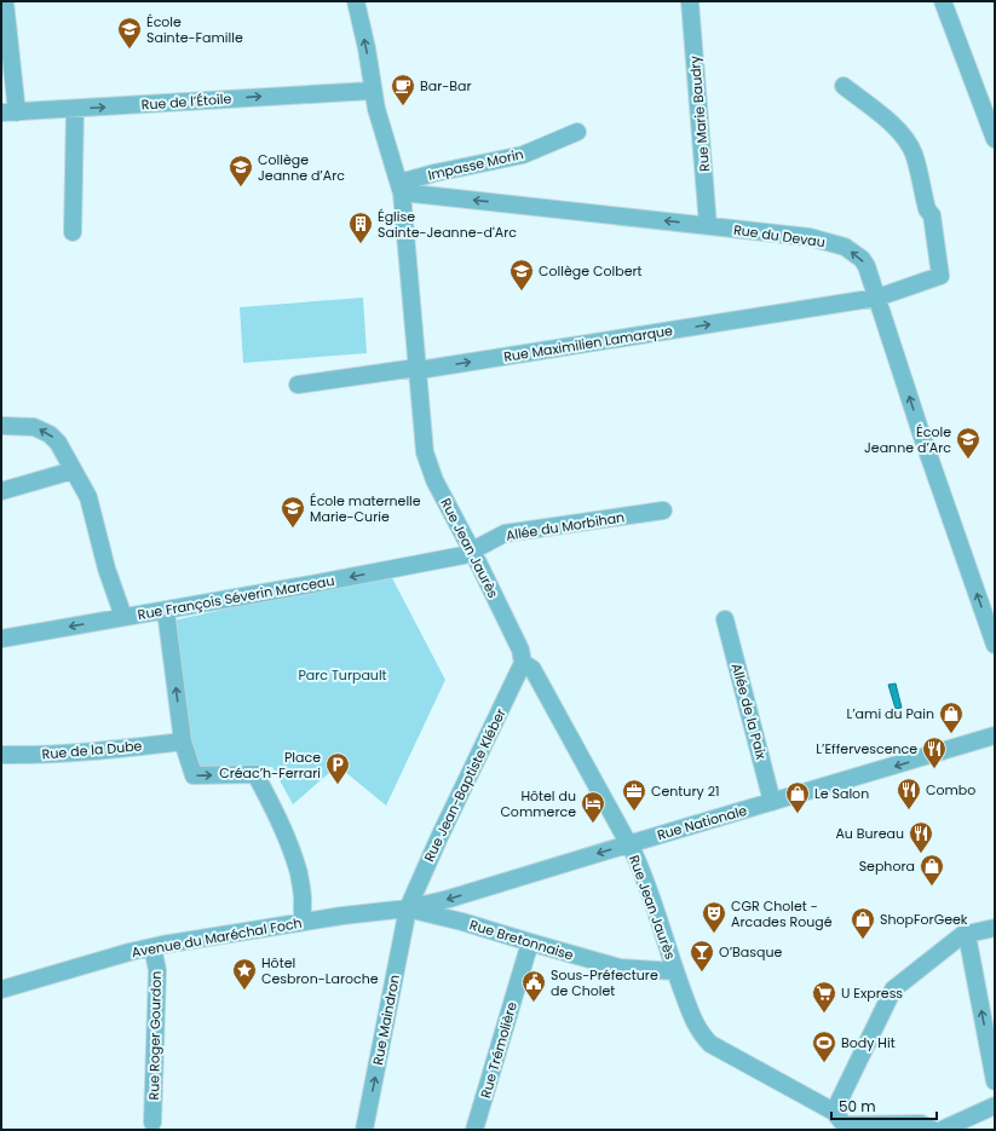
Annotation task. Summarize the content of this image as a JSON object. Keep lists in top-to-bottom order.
{
  "streets": {
    "street": [
      "Rue de l’Étoile",
      "Rue Marie Baudry",
      "Impasse Morin",
      "Rue du Devau",
      "Rue Maximilien Lamarque",
      "Allée du Morbihan",
      "Rue Jean Jaurès",
      "Rue François Séverin Marceau",
      "Allée de la Paix",
      "Rue de la Dube",
      "Rue Jean-Baptiste Kléber",
      "Rue Nationale",
      "Avenue du Maréchal Foch",
      "Rue Bretonnaise",
      "Rue Maindron",
      "Rue Roger Gourdon",
      "Rue Trémolière"
    ]
  },
  "crossings": [
    ["Rue de l’Étoile", "Rue Jean Jaurès"],
    ["Rue Marie Baudry", "Rue du Devau"],
    ["Impasse Morin", "Rue du Devau"],
    ["Impasse Morin", "Rue Jean Jaurès"],
    ["Rue du Devau", "Rue Maximilien Lamarque"],
    ["Rue du Devau", "Rue Jean Jaurès"],
    ["Rue Maximilien Lamarque", "Rue Jean Jaurès"],
    ["Allée du Morbihan", "Rue Jean Jaurès"],
    ["Allée du Morbihan", "Rue François Séverin Marceau"],
    ["Rue Jean Jaurès", "Rue François Séverin Marceau"],
    ["Rue Jean Jaurès", "Rue Jean-Baptiste Kléber"],
    ["Rue Jean Jaurès", "Rue Nationale"],
    ["Rue Jean Jaurès", "Rue Bretonnaise"],
    ["Allée de la Paix", "Rue Nationale"],
    ["Rue Jean-Baptiste Kléber", "Rue Nationale"],
    ["Rue Jean-Baptiste Kléber", "Avenue du Maréchal Foch"],
    ["Rue Jean-Baptiste Kléber", "Rue Bretonnaise"],
    ["Rue Jean-Baptiste Kléber", "Rue Maindron"],
    ["Rue Nationale", "Avenue du Maréchal Foch"],
    ["Rue Nationale", "Rue Bretonnaise"],
    ["Rue Nationale", "Rue Maindron"],
    ["Avenue du Maréchal Foch", "Rue Bretonnaise"],
    ["Avenue du Maréchal Foch", "Rue Maindron"],
    ["Avenue du Maréchal Foch", "Rue Roger Gourdon"],
    ["Rue Bretonnaise", "Rue Maindron"],
    ["Rue Bretonnaise", "Rue Trémolière"]
  ],
  "one_way": [
    "Rue de l’Étoile",
    "Rue du Devau",
    "Rue Maximilien Lamarque",
    "Rue François Séverin Marceau",
    "Rue Nationale",
    "Rue Maindron"
  ],
  "parks": ["Parc Turpault"],
  "places": {
    "school or university": [
      "École Sainte-Famille",
      "Collège Jeanne d’Arc",
      "Collège Colbert",
      "École Jeanne d’Arc",
      "École maternelle Marie-Curie"
    ],
    "cafe": ["Bar-Bar"],
    "building": ["Église Sainte-Jeanne-d'Arc"],
    "shop": [
      "L’ami du Pain",
      "Le Salon",
      "Sephora",
      "ShopForGeek"
    ],
    "restaurant": ["L’Effervescence", "Combo", "Au Bureau"],
    "parking": ["Place Créac’h-Ferrari"],
    "office": ["Century 21"],
    "hotel": ["Hôtel du Commerce"],
    "theatre": ["CGR Cholet - Arcades Rougé"],
    "bar": ["O’Basque"],
    "place": ["Hôtel Cesbron-Laroche"],
    "public building": ["Sous-Préfecture de Cholet"],
    "supermarket": ["U Express"],
    "sports": ["Body Hit"]
  },
  "scale_bar": "50 m"
}
